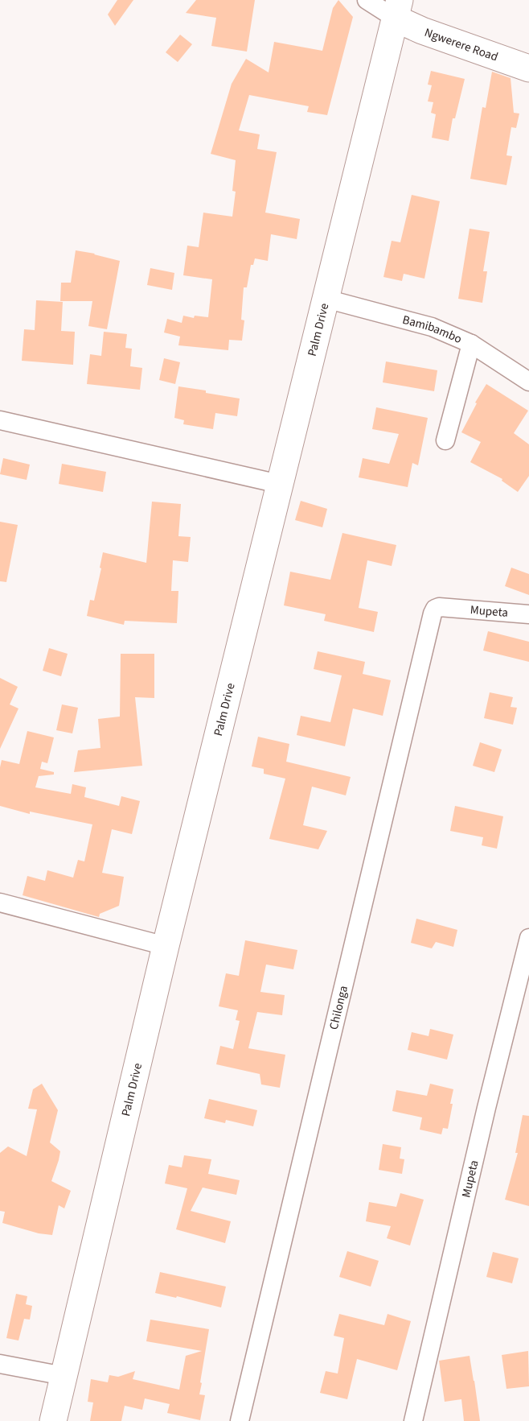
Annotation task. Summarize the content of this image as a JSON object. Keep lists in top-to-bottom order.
{
  "streets": {
    "street": [
      "Ngwerere Road",
      "Bamibambo",
      "Palm Drive",
      "Mupeta",
      "Chilonga"
    ]
  },
  "crossings": [
    ["Ngwerere Road", "Palm Drive"],
    ["Bamibambo", "Palm Drive"],
    ["Mupeta", "Chilonga"]
  ]
}
